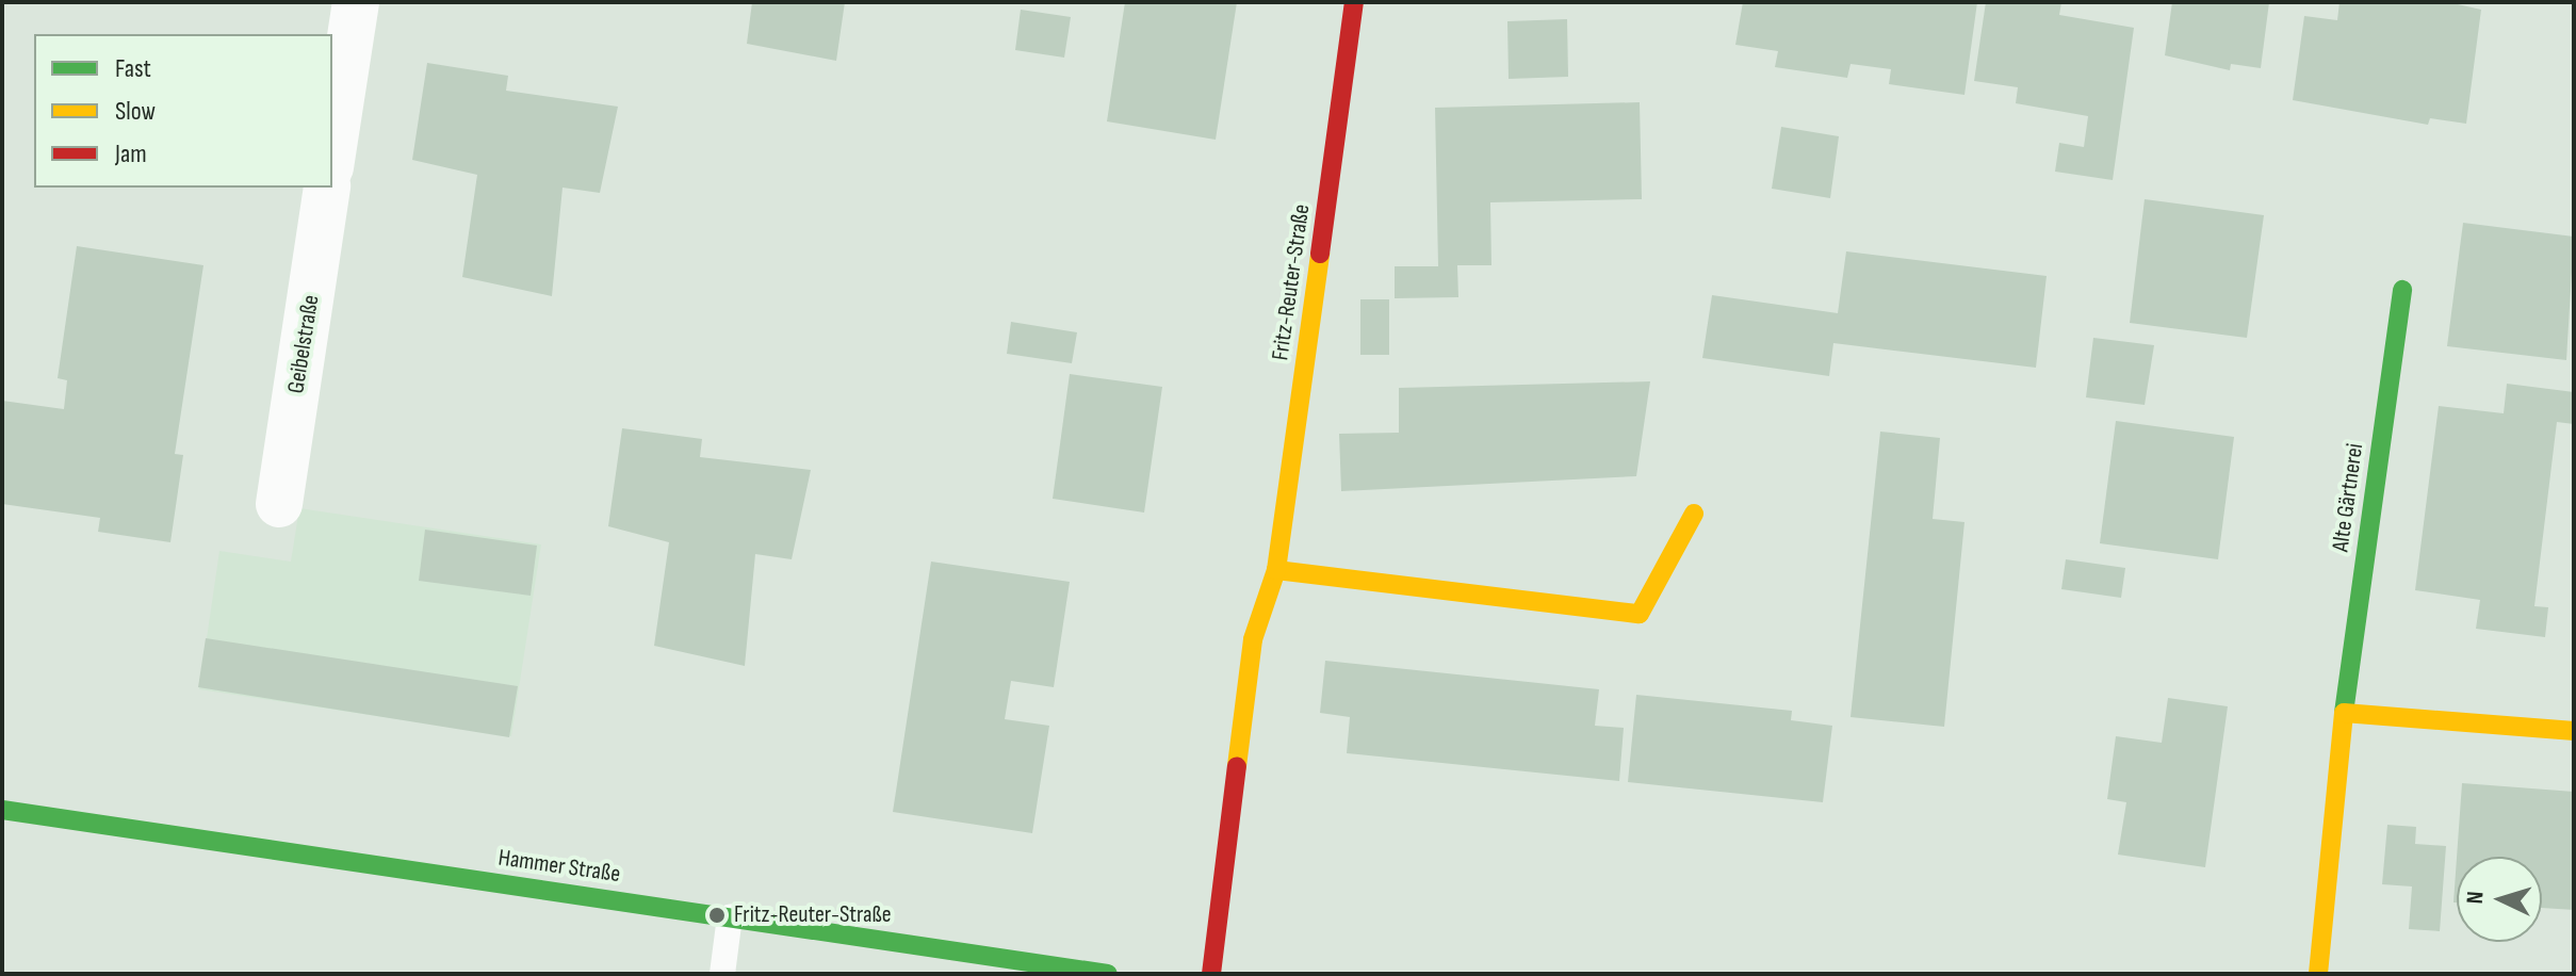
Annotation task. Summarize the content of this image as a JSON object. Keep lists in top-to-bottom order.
{
  "streets": {
    "street": [
      "Fritz-Reuter-Straße",
      "Geibelstraße",
      "Alte Gärtnerei",
      "Hammer Straße"
    ]
  },
  "places": ["Fritz-Reuter-Straße"],
  "legend": ["Fast", "Slow", "Jam"],
  "north": "left"
}
